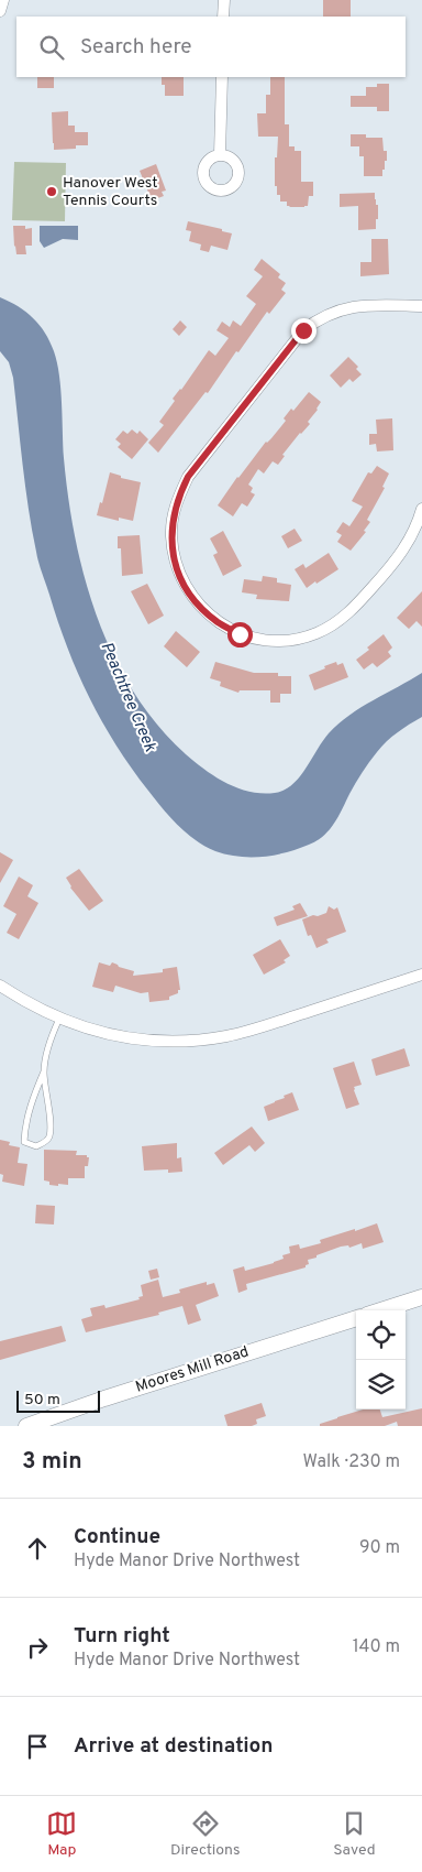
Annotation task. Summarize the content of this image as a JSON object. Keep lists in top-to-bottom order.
{
  "streets": {
    "street": ["Moores Mill Road"]
  },
  "water": ["Peachtree Creek"],
  "places": ["Hanover West Tennis Courts"],
  "scale_bar": "50 m",
  "page": {
    "search": "Search here",
    "scale": "50 m",
    "heading": ["3 min", "Walk · 230 m"],
    "list": [
      ["Continue", "Hyde Manor Drive Northwest", "90 m"],
      ["Turn right", "Hyde Manor Drive Northwest", "140 m"],
      "Arrive at destination"
    ],
    "nav": ["Map", "Directions", "Saved"]
  }
}
